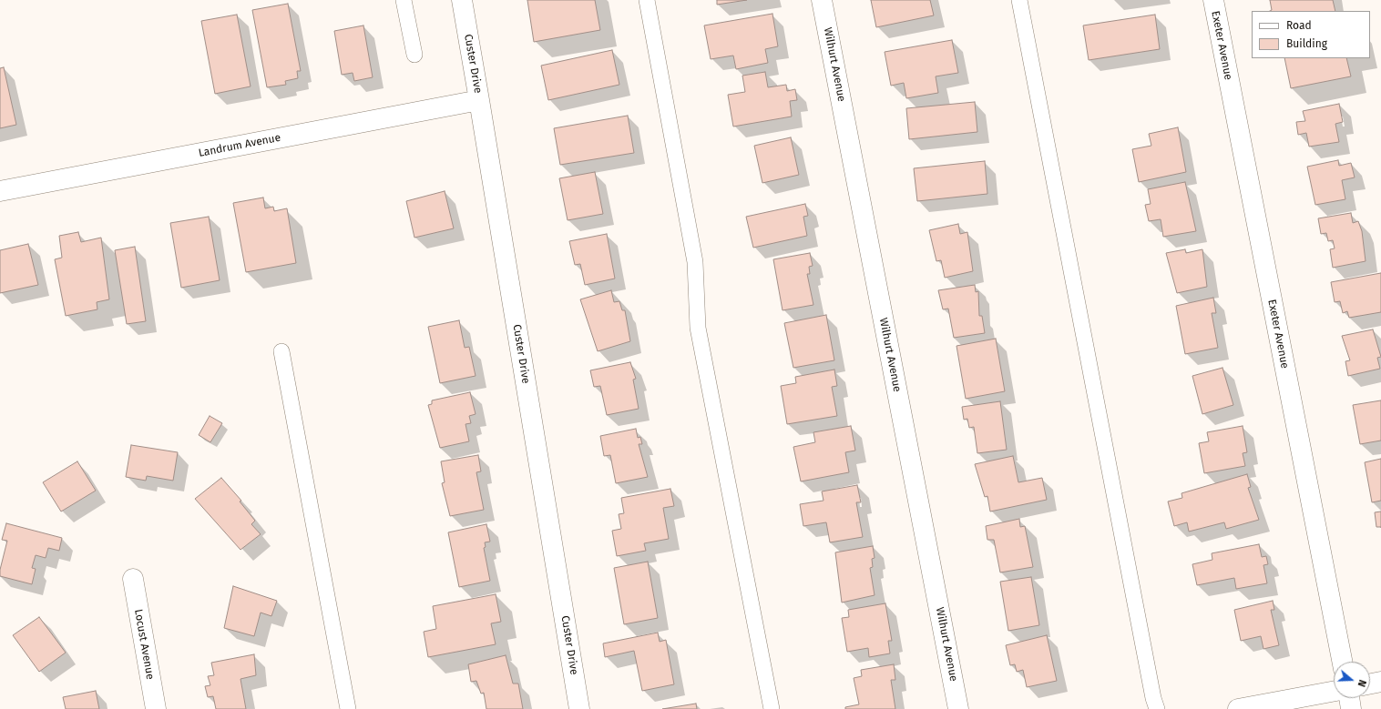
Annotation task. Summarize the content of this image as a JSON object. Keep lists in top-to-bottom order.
{
  "streets": {
    "street": [
      "Exeter Avenue",
      "Custer Drive",
      "Wilhurt Avenue",
      "Landrum Avenue",
      "Locust Avenue"
    ]
  },
  "crossings": [
    ["Custer Drive", "Landrum Avenue"]
  ],
  "legend": ["Road", "Building"],
  "north": "right"
}
